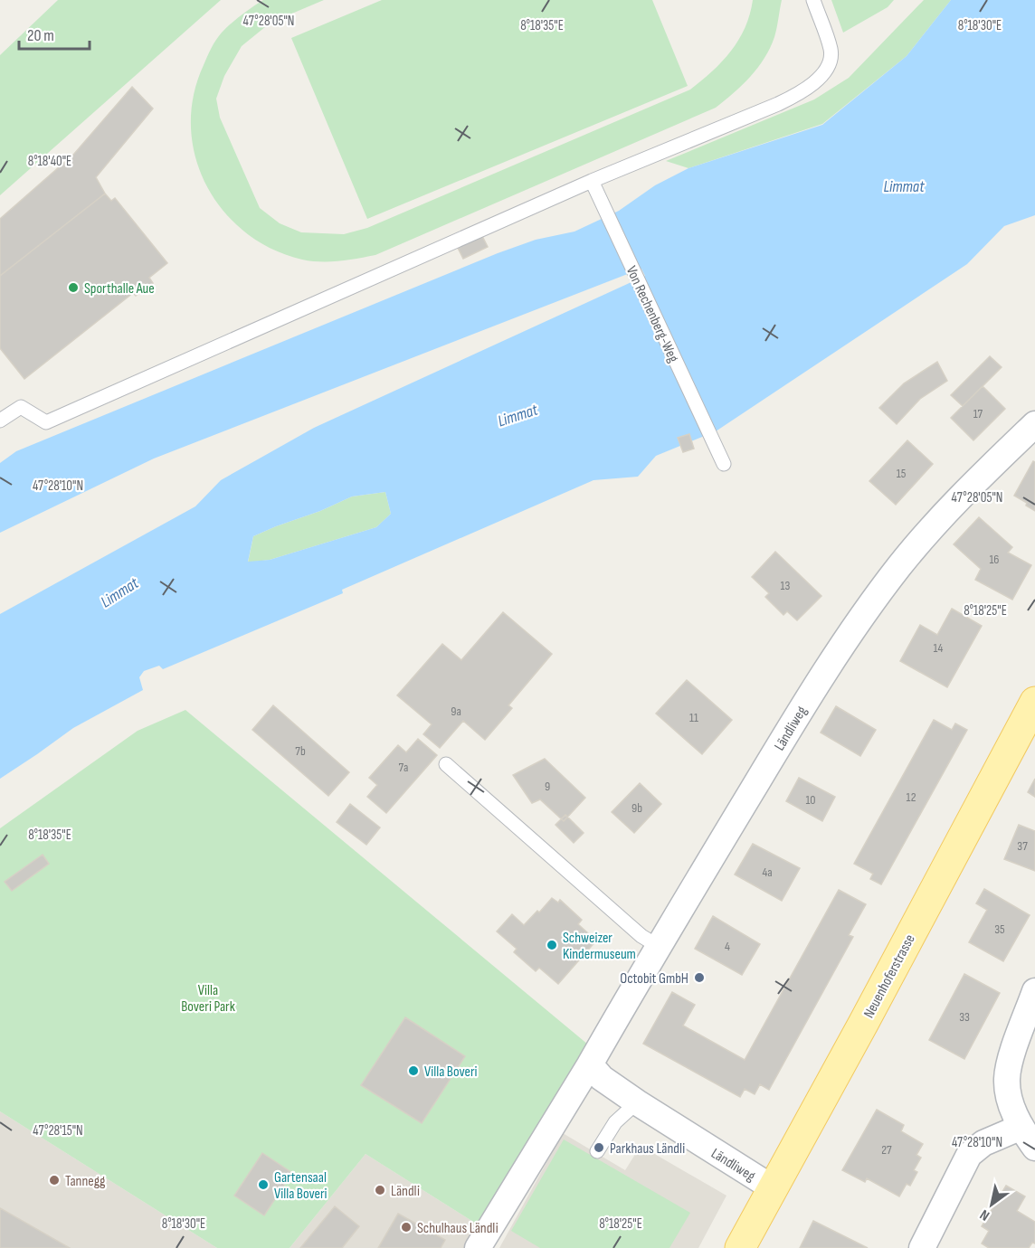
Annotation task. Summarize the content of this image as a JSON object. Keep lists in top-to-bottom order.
{
  "streets": {
    "main road": ["Neuenhoferstrasse"],
    "street": ["Ländliweg"],
    "lane": ["Von Rechenberg-Weg"]
  },
  "crossings": [
    ["Ländliweg", "Neuenhoferstrasse"]
  ],
  "water": ["Limmat"],
  "parks": ["Villa Boveri Park"],
  "places": [
    "Sporthalle Aue",
    "Schweizer Kindermuseum",
    "Octobit GmbH",
    "Villa Boveri",
    "Parkhaus Ländli",
    "Tannegg",
    "Gartensaal Villa Boveri",
    "Ländli",
    "Schulhaus Ländli"
  ],
  "house_numbers": [
    "17",
    "15",
    "16",
    "13",
    "14",
    "9a",
    "11",
    "7b",
    "7a",
    "9",
    "12",
    "10",
    "9b",
    "37",
    "4a",
    "35",
    "4",
    "33",
    "27"
  ],
  "scale_bar": "20 m",
  "north": "bottom left",
  "coordinates": [
    "47°28'05\"N",
    "8°18'35\"E",
    "8°18'30\"E",
    "8°18'40\"E",
    "47°28'10\"N",
    "8°18'25\"E",
    "47°28'15\"N"
  ]
}
